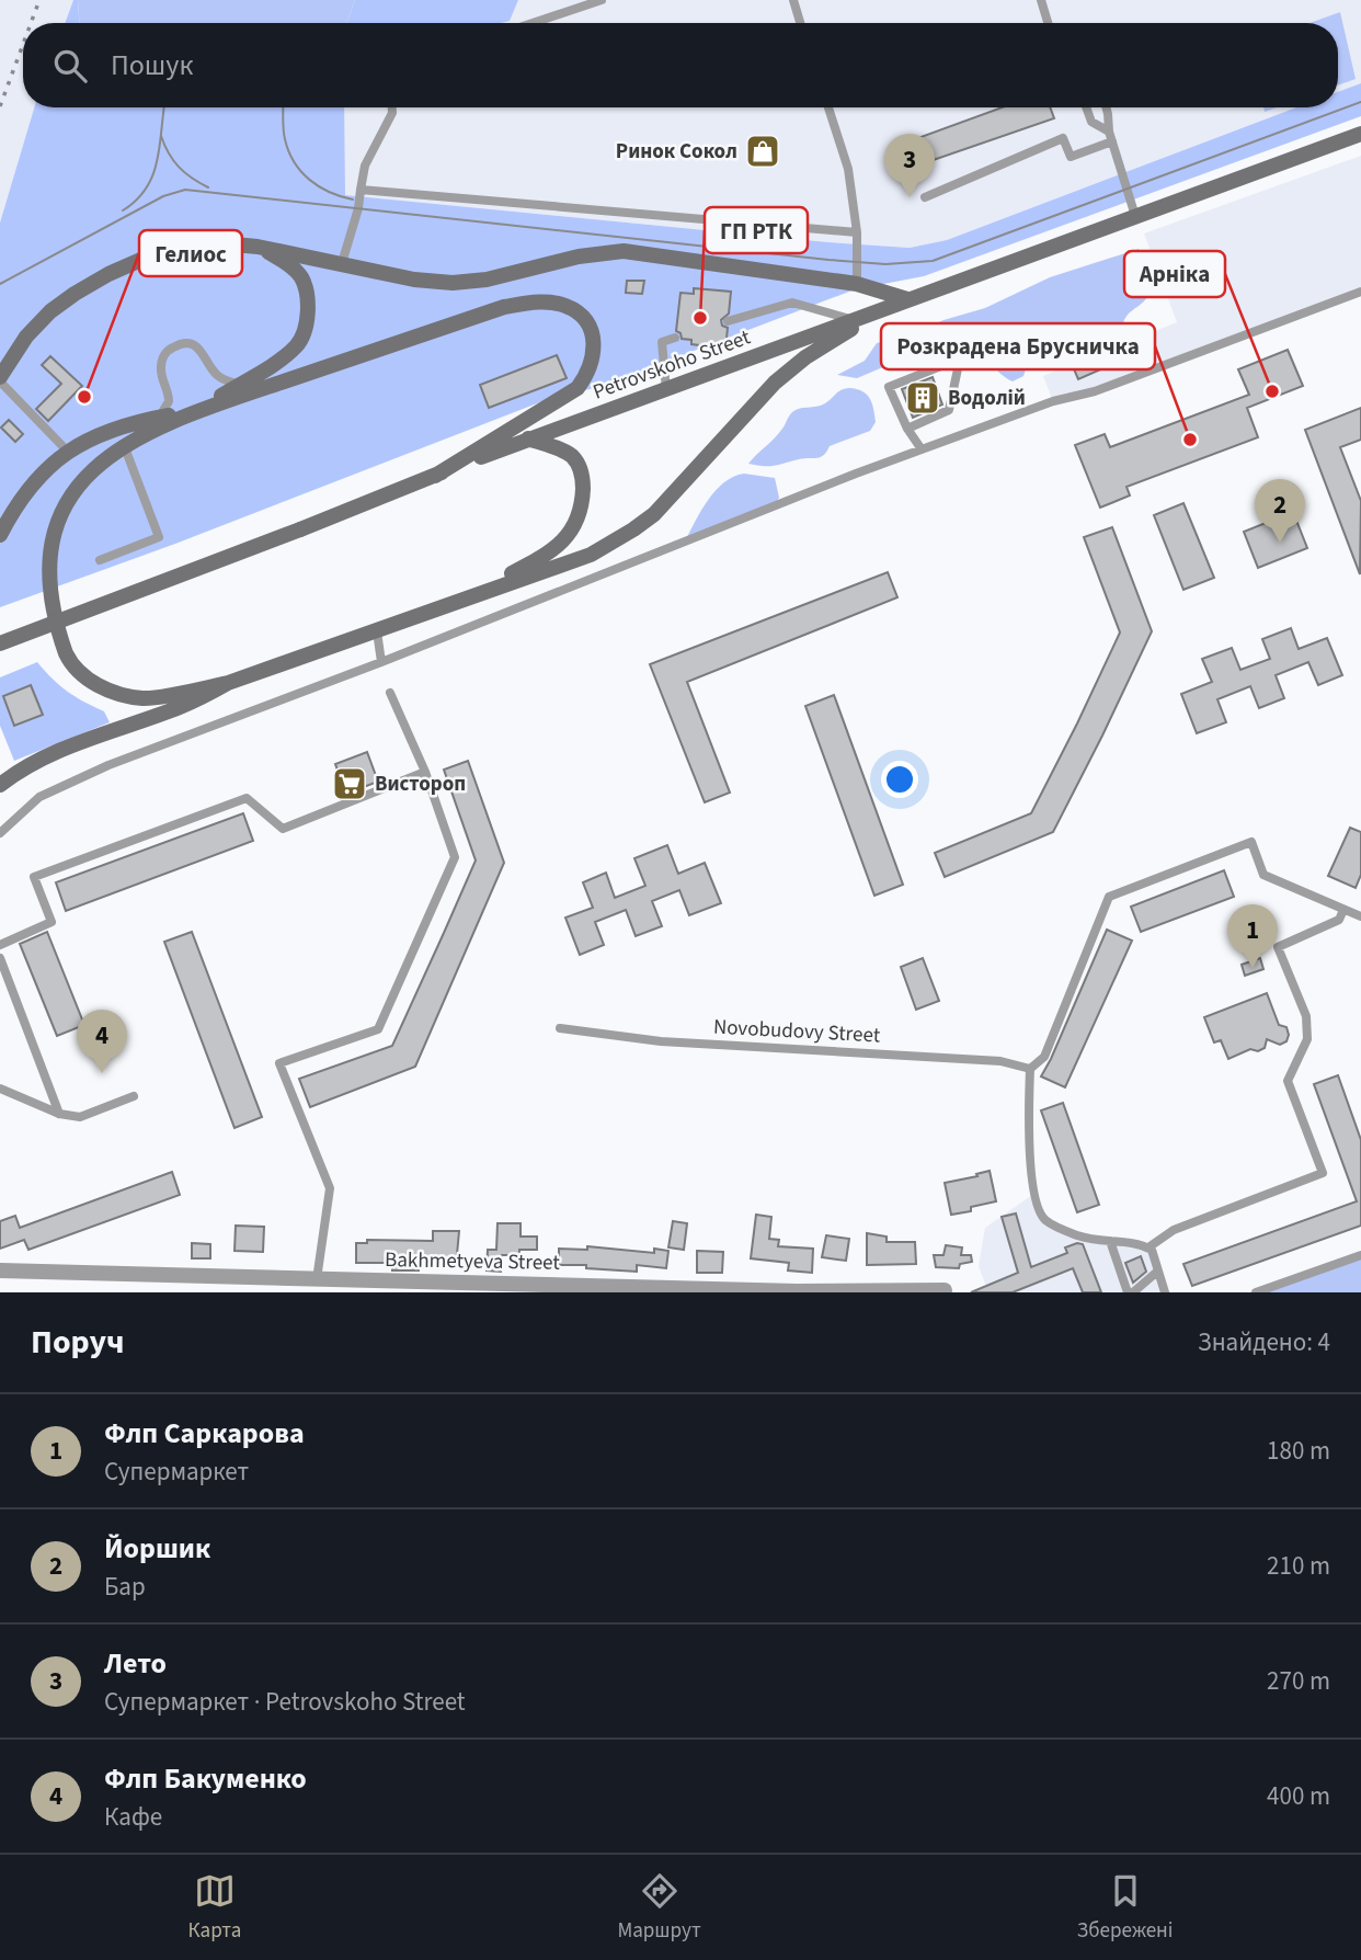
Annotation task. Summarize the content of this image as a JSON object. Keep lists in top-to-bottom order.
{
  "streets": {
    "main road": ["Petrovskoho Street"],
    "street": ["Bakhmetyeva Street"],
    "lane": ["Novobudovy Street"]
  },
  "places": {
    "shop": ["Ринок Сокол"],
    "other": [
      "ГП РТК",
      "Арніка",
      "Гелиос",
      "Розкрадена Брусничка"
    ],
    "building": ["Водолій"],
    "supermarket": ["Вистороп"]
  },
  "page": {
    "search": "Пошук",
    "pins": [
      "3",
      "2",
      "1",
      "4"
    ],
    "heading": ["Поруч", "Знайдено: 4"],
    "list": [
      {
        "mark": "1",
        "name": "Флп Саркарова",
        "note": "Супермаркет",
        "value": "180 m"
      },
      {
        "mark": "2",
        "name": "Йоршик",
        "note": "Бар",
        "value": "210 m"
      },
      {
        "mark": "3",
        "name": "Лето",
        "note": "Супермаркет · Petrovskoho Street",
        "value": "270 m"
      },
      {
        "mark": "4",
        "name": "Флп Бакуменко",
        "note": "Кафе",
        "value": "400 m"
      }
    ],
    "nav": ["Карта", "Маршрут", "Збережені"]
  }
}
